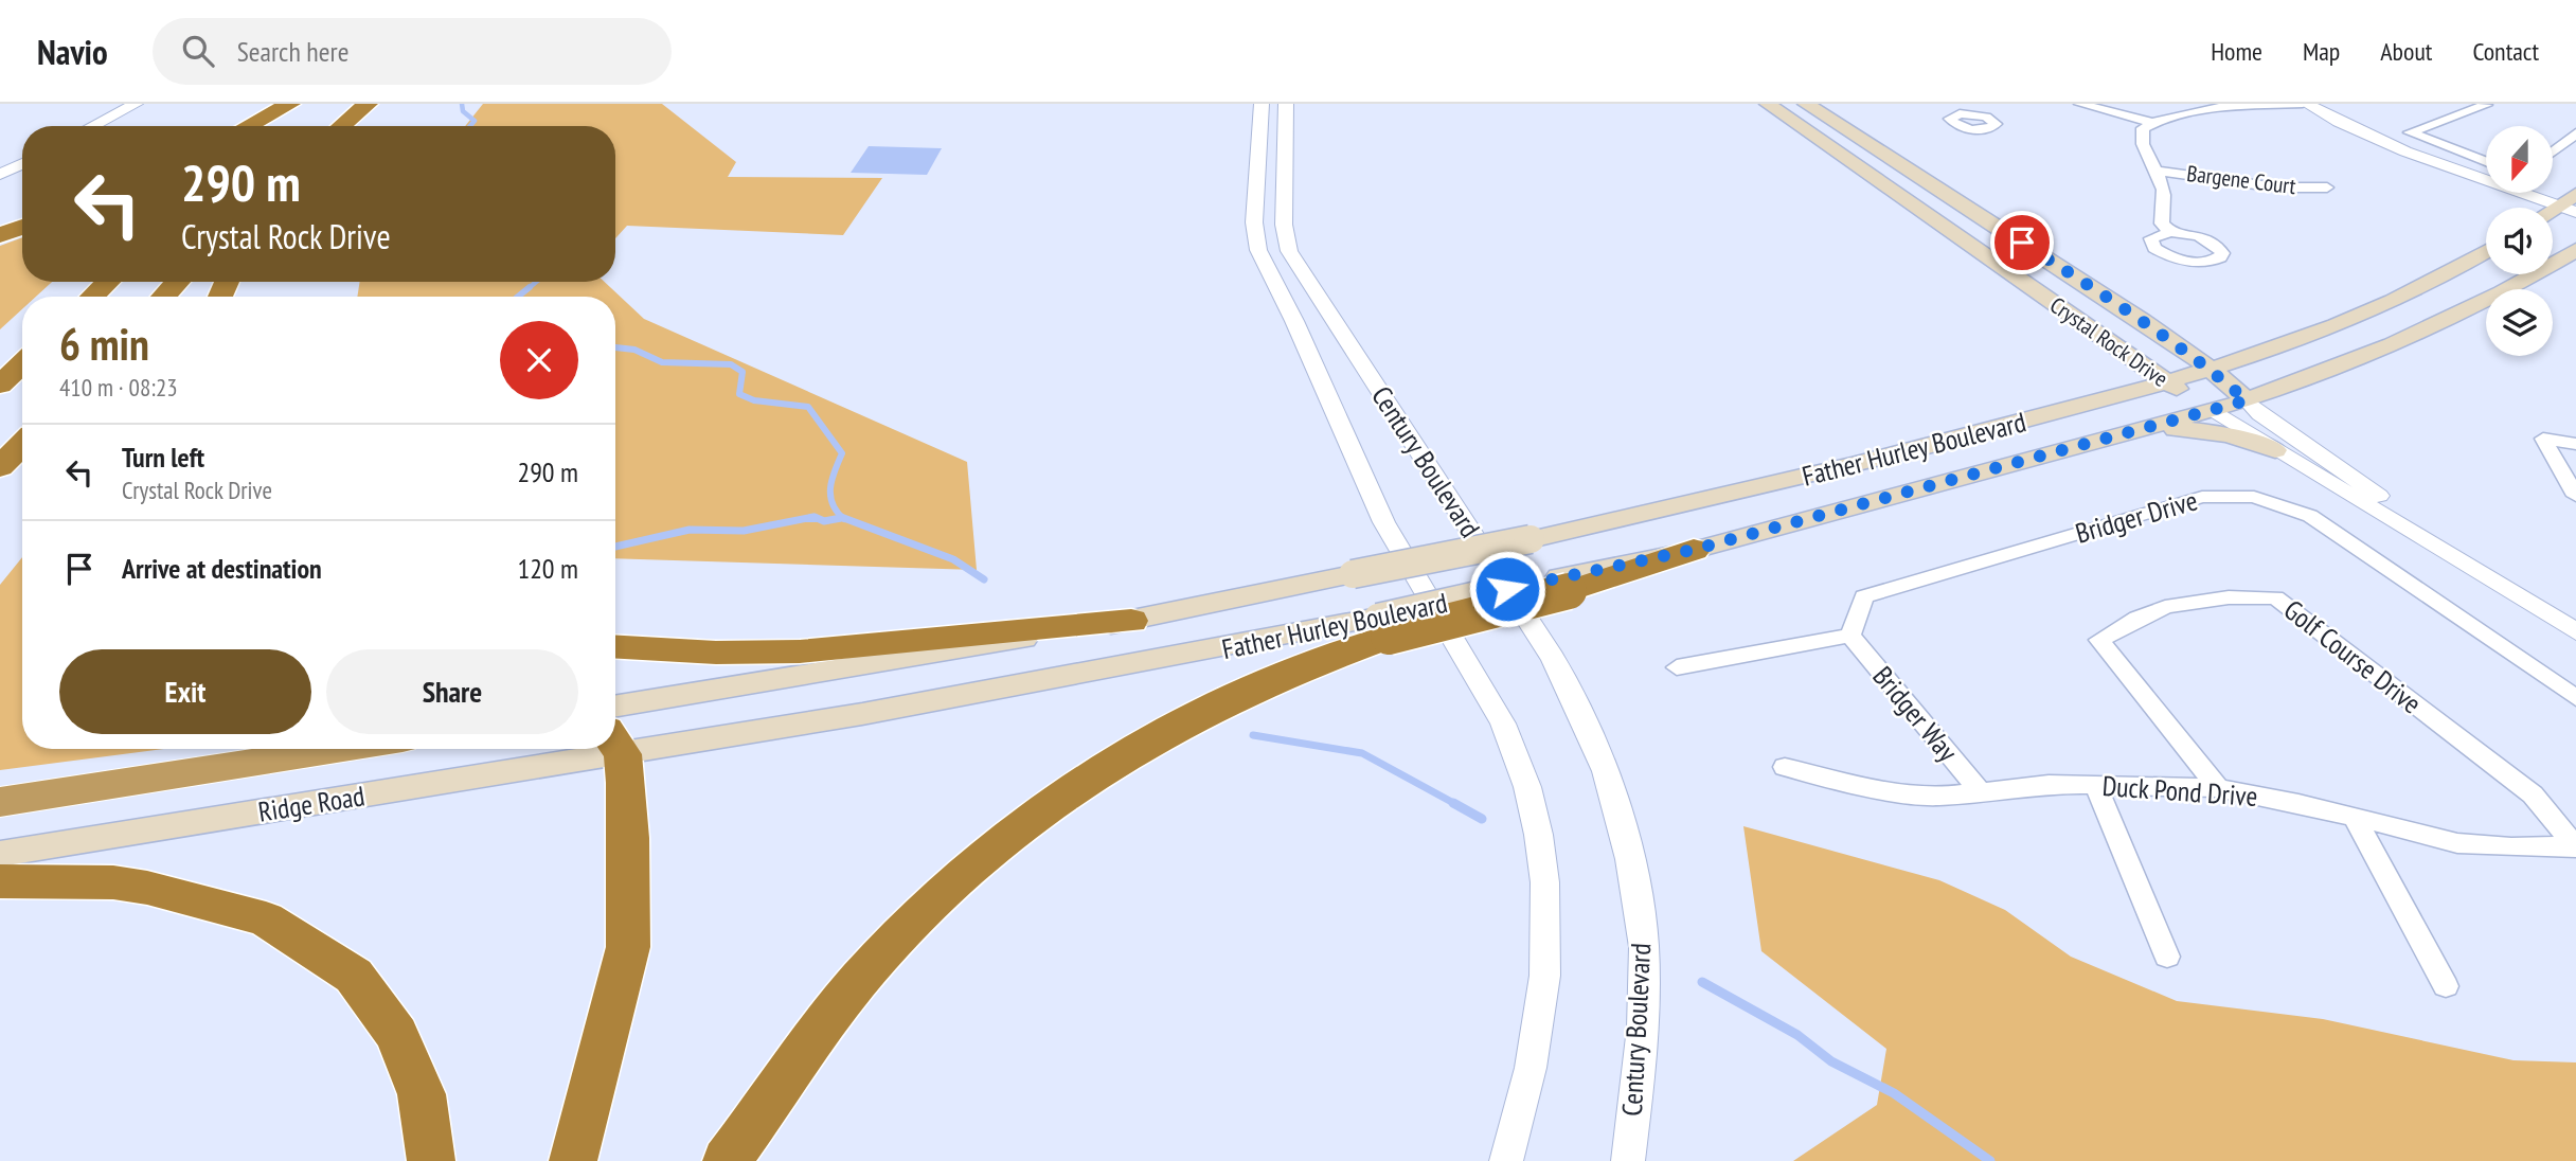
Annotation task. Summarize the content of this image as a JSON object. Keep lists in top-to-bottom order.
{
  "streets": {
    "highway": ["Ridge Road"],
    "main road": ["Crystal Rock Drive", "Father Hurley Boulevard"],
    "street": [
      "Bargene Court",
      "Century Boulevard",
      "Bridger Drive",
      "Golf Course Drive",
      "Bridger Way",
      "Duck Pond Drive"
    ]
  },
  "crossings": [
    ["Crystal Rock Drive", "Father Hurley Boulevard"],
    ["Bridger Drive", "Bridger Way"],
    ["Golf Course Drive", "Duck Pond Drive"],
    ["Bridger Way", "Duck Pond Drive"]
  ],
  "north": "bottom",
  "page": {
    "header": "Navio",
    "search": "Search here",
    "nav": [
      "Home",
      "Map",
      "About",
      "Contact"
    ],
    "turn": ["290 m", "Crystal Rock Drive"],
    "heading": ["6 min", "410 m · 08:23"],
    "list": [
      {
        "name": "Turn left",
        "note": "Crystal Rock Drive",
        "value": "290 m"
      },
      {
        "name": "Arrive at destination",
        "value": "120 m"
      }
    ],
    "buttons": ["Exit", "Share"]
  }
}
